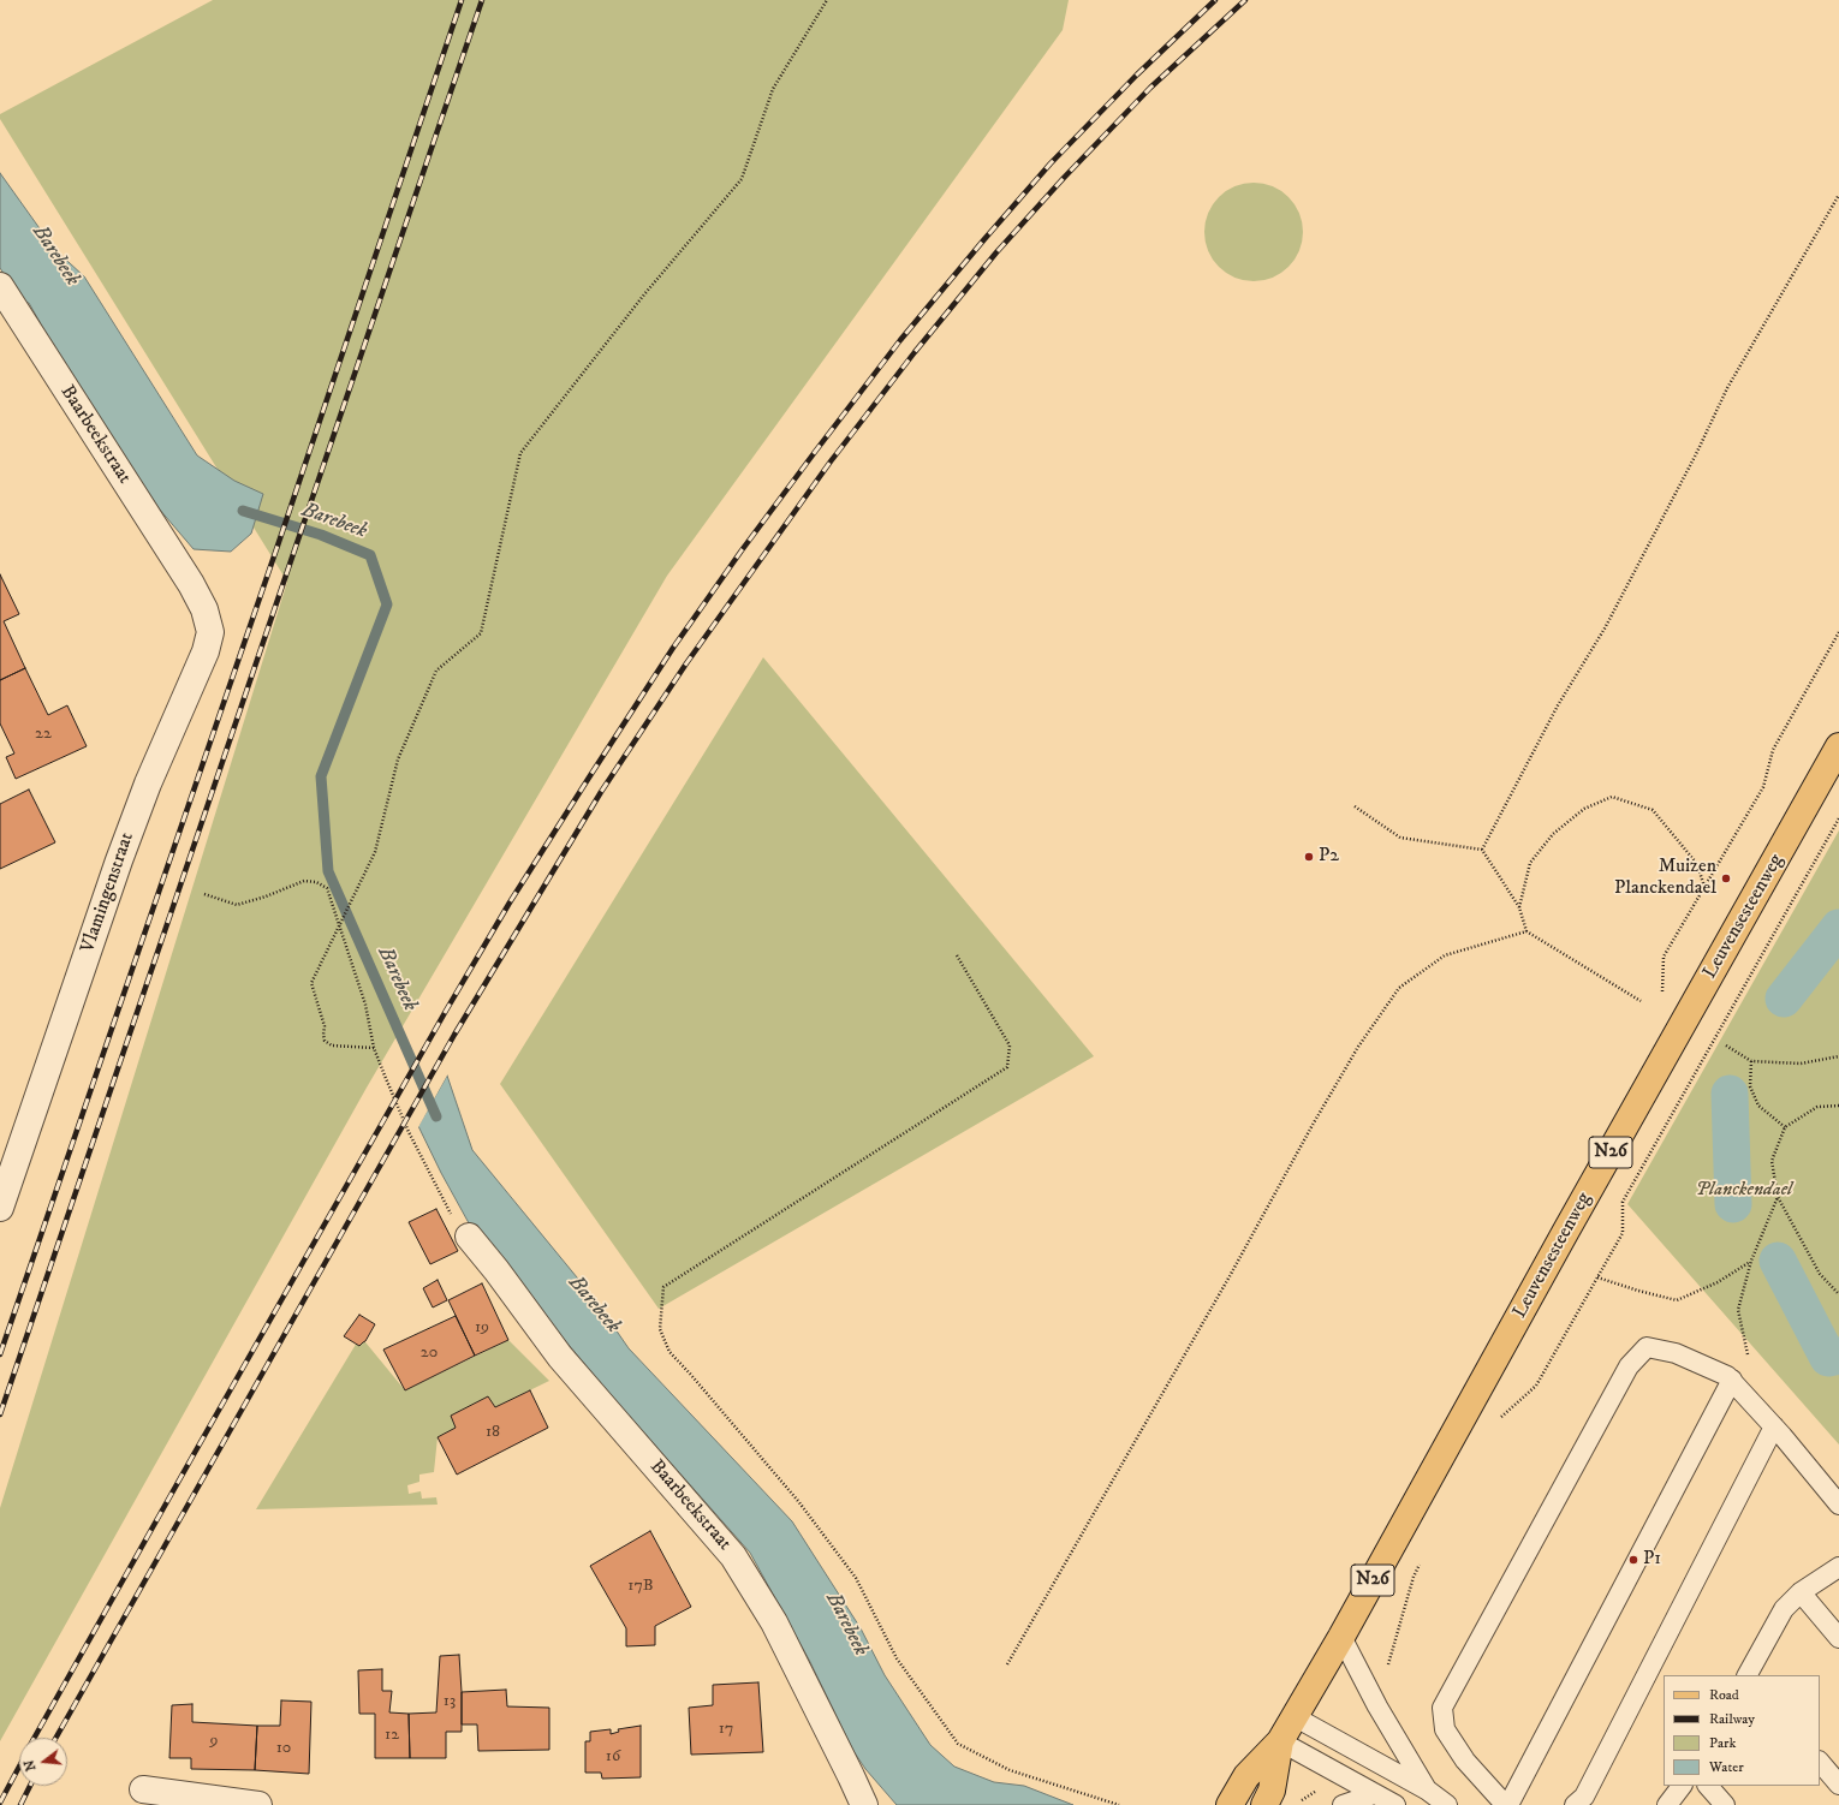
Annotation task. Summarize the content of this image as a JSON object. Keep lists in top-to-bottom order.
{
  "streets": {
    "main road": ["Leuvensesteenweg", "N26"],
    "street": ["Baarbeekstraat", "Vlamingenstraat"]
  },
  "crossings": [
    ["Baarbeekstraat", "Vlamingenstraat"]
  ],
  "water": ["Barebeek"],
  "parks": ["Planckendael"],
  "places": ["P2", "Muizen Planckendael", "P1"],
  "house_numbers": [
    "22",
    "19",
    "20",
    "18",
    "17B",
    "13",
    "17",
    "12",
    "9",
    "10",
    "16"
  ],
  "legend": [
    "Road",
    "Railway",
    "Park",
    "Water"
  ],
  "north": "left"
}
